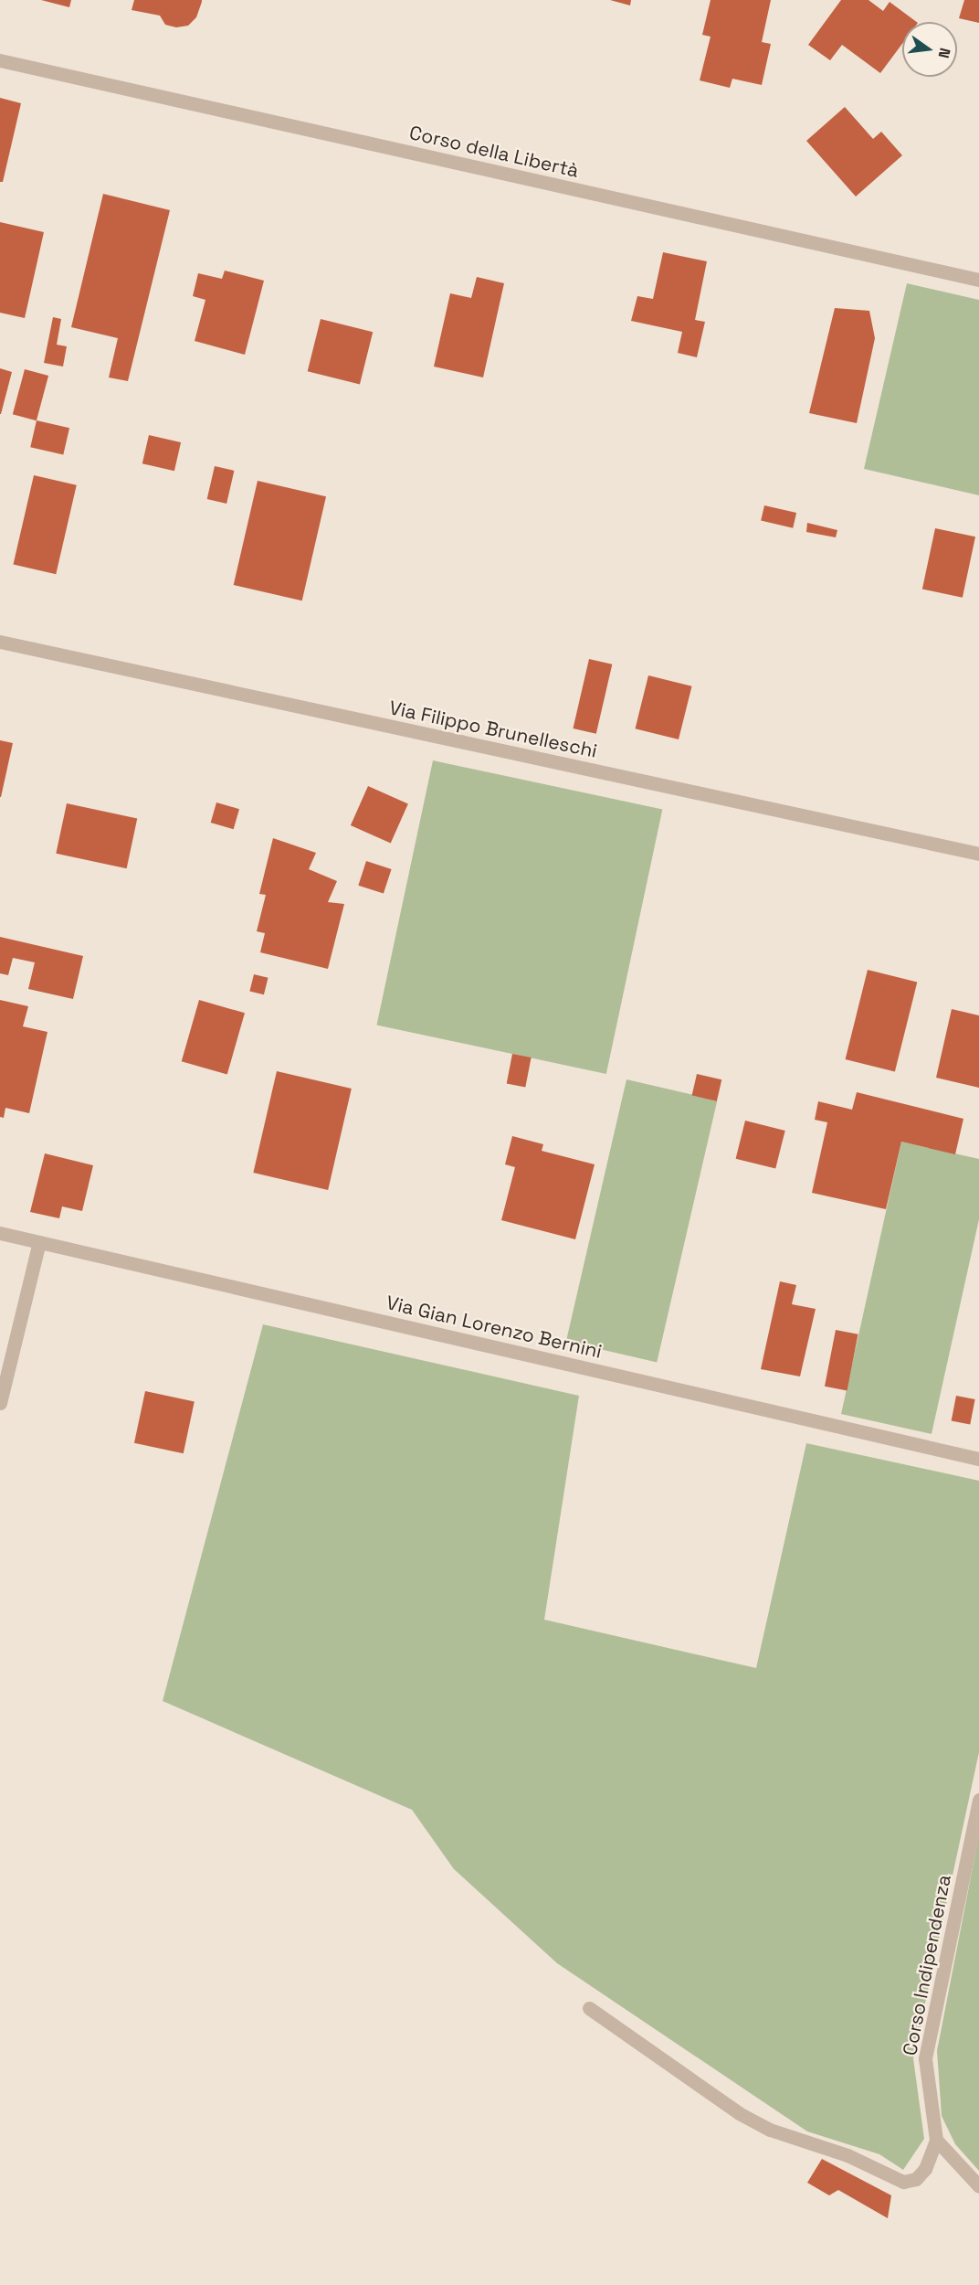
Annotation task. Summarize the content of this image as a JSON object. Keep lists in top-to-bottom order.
{
  "streets": {
    "street": [
      "Corso della Libertà",
      "Via Filippo Brunelleschi",
      "Via Gian Lorenzo Bernini",
      "Corso Indipendenza"
    ]
  },
  "north": "right"
}
